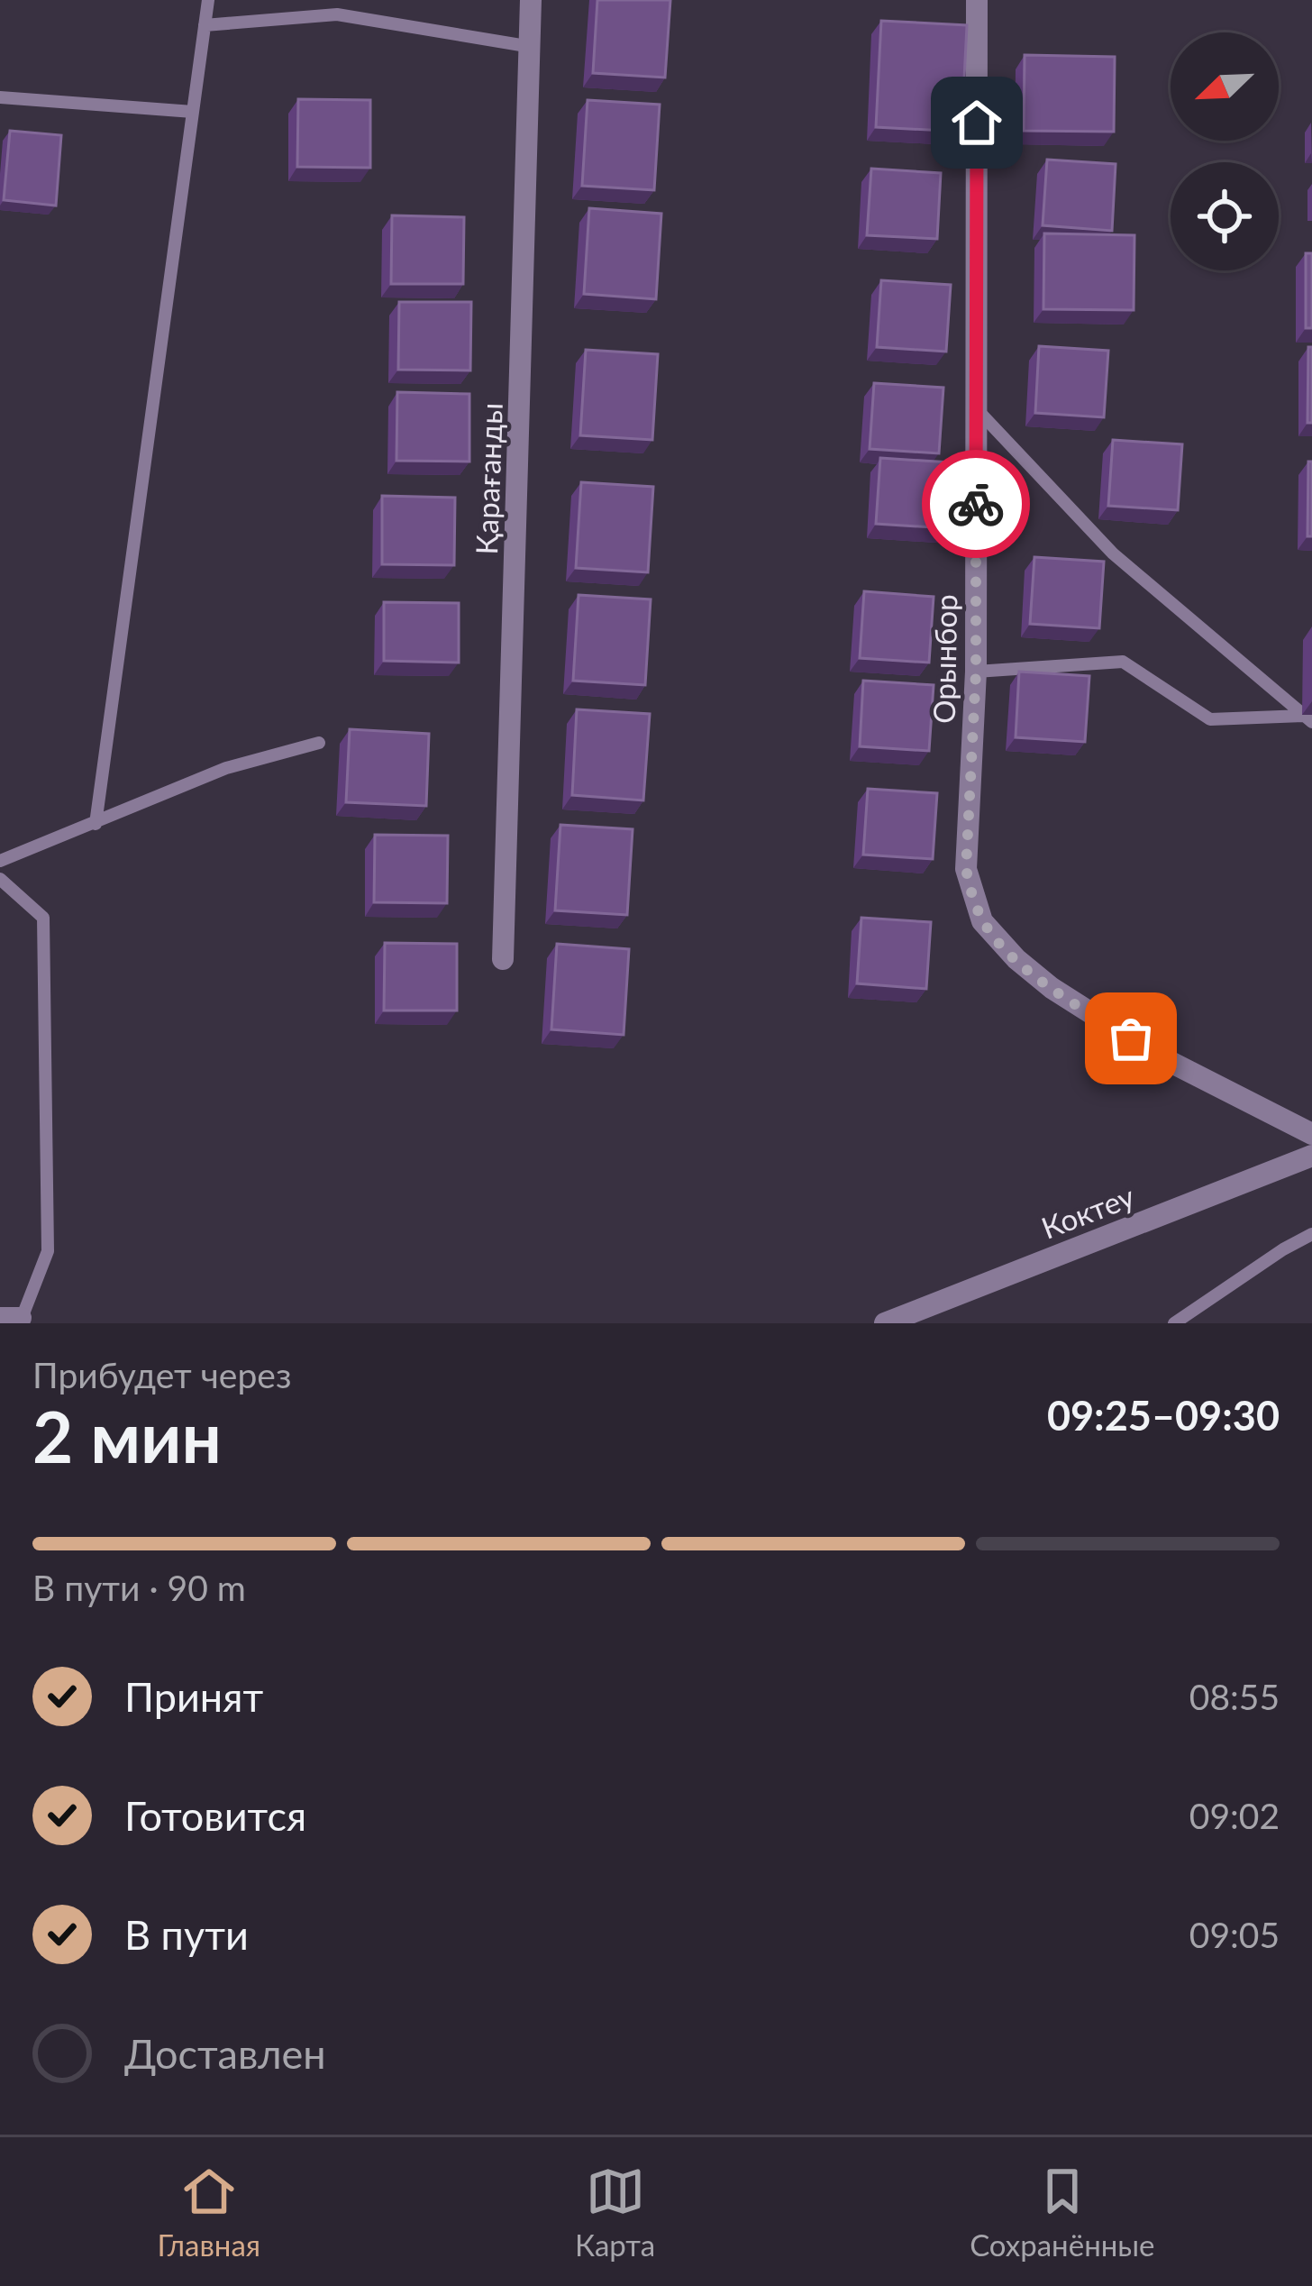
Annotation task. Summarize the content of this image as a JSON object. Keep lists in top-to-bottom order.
{
  "streets": {
    "street": ["Қарағанды", "Орынбор", "Коктеу"]
  },
  "north": "bottom left",
  "page": {
    "heading": ["2 мин", "Прибудет через", "09:25–09:30"],
    "bar": "В пути · 90 m",
    "list": [
      ["Принят", "08:55"],
      ["Готовится", "09:02"],
      ["В пути", "09:05"],
      "Доставлен"
    ],
    "tabs": ["Главная", "Карта", "Сохранённые"]
  }
}
